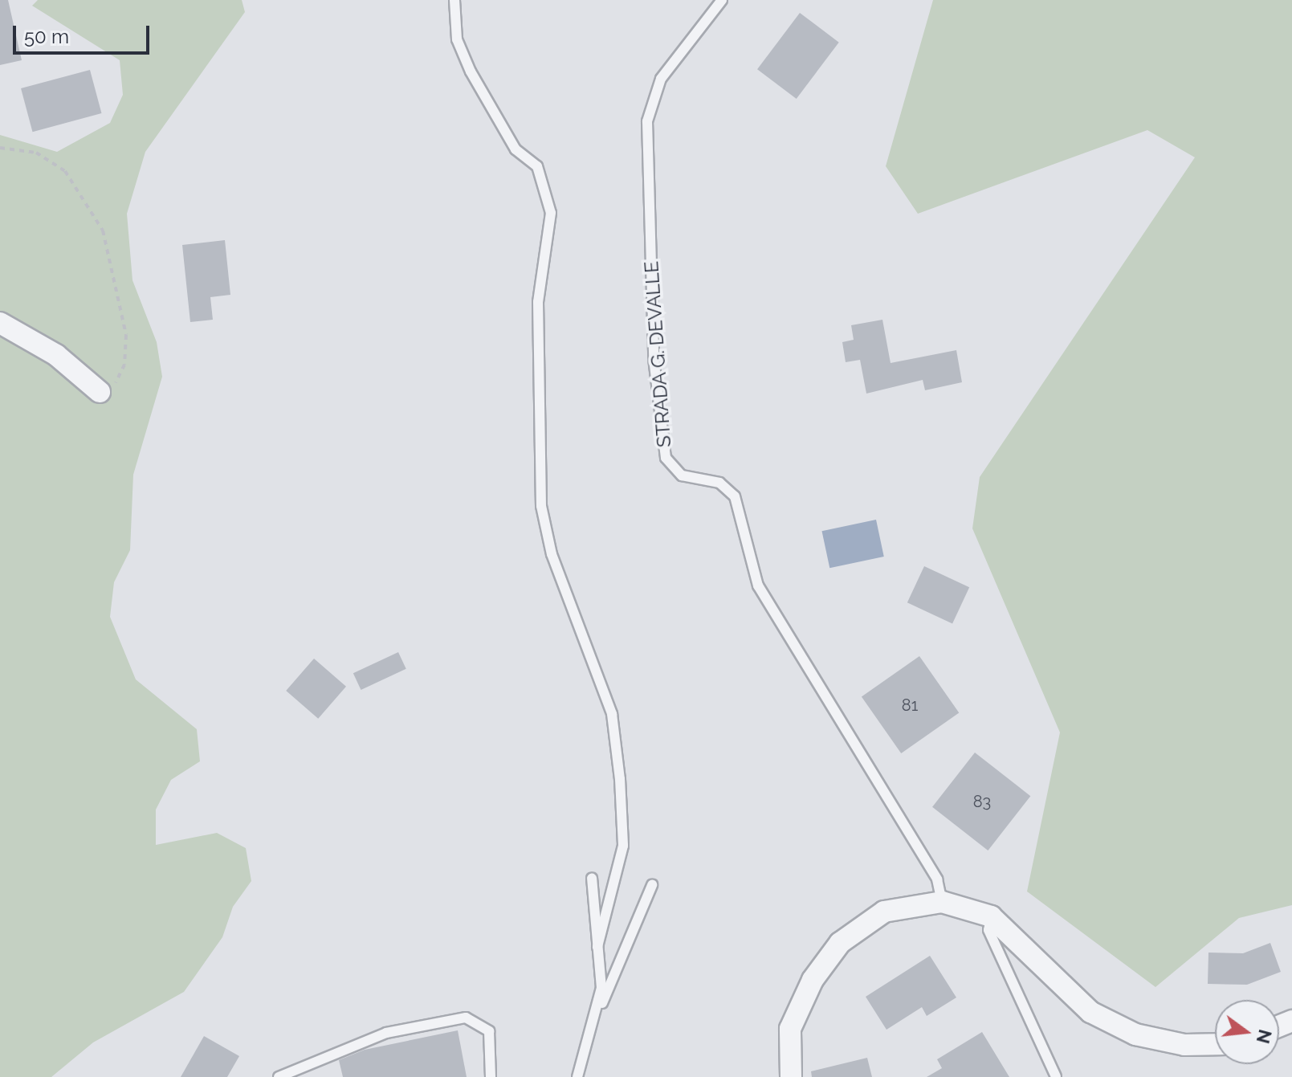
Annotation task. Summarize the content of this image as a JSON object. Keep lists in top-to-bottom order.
{
  "streets": {
    "lane": ["STRADA G. DEVALLE"]
  },
  "house_numbers": ["81", "83"],
  "scale_bar": "50 m",
  "north": "right"
}
